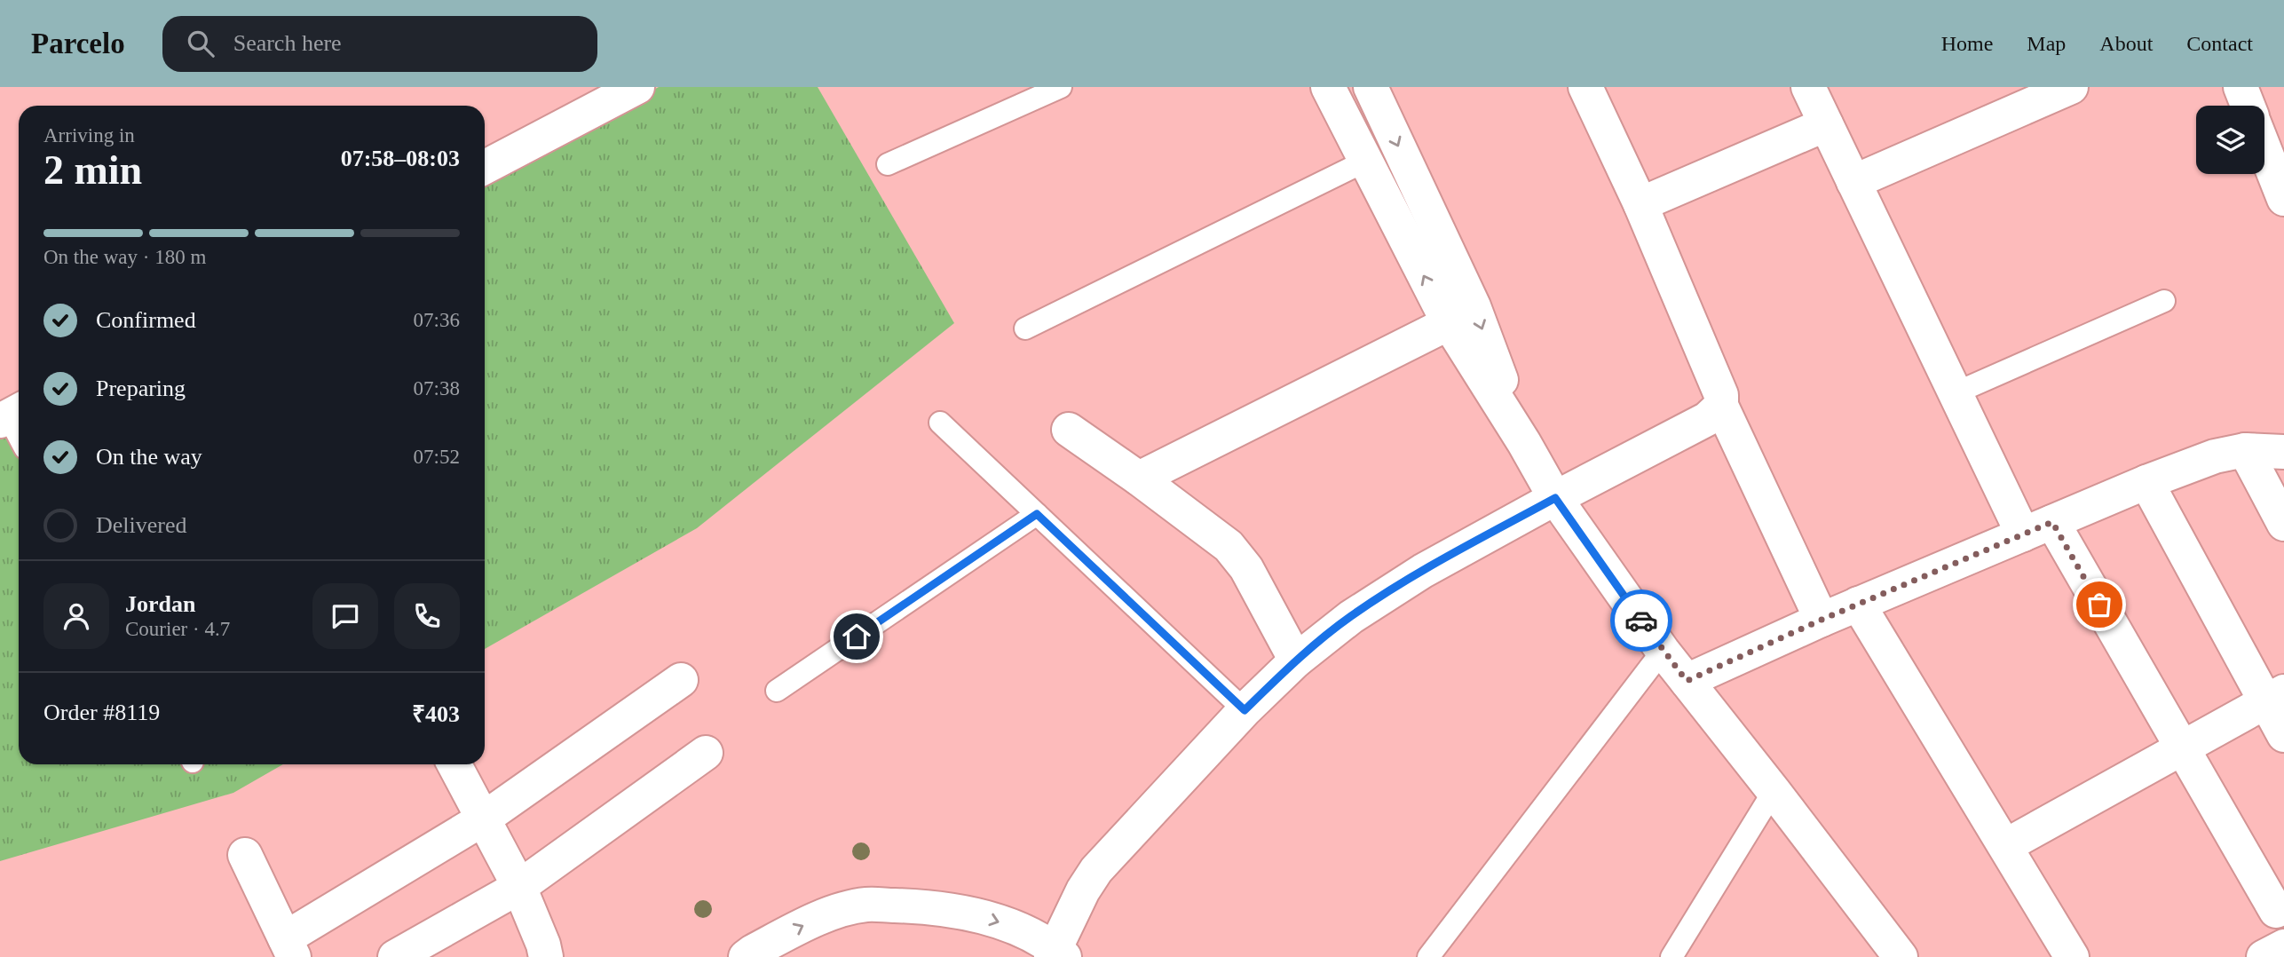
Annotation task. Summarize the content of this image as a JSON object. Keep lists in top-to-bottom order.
{
  "page": {
    "header": "Parcelo",
    "search": "Search here",
    "nav": [
      "Home",
      "Map",
      "About",
      "Contact"
    ],
    "heading": ["2 min", "Arriving in", "07:58–08:03"],
    "panel": [
      "Jordan",
      "Courier · 4.7",
      "Order #8119",
      "₹403"
    ],
    "bar": "On the way · 180 m",
    "list": [
      ["Confirmed", "07:36"],
      ["Preparing", "07:38"],
      ["On the way", "07:52"],
      "Delivered"
    ]
  }
}
